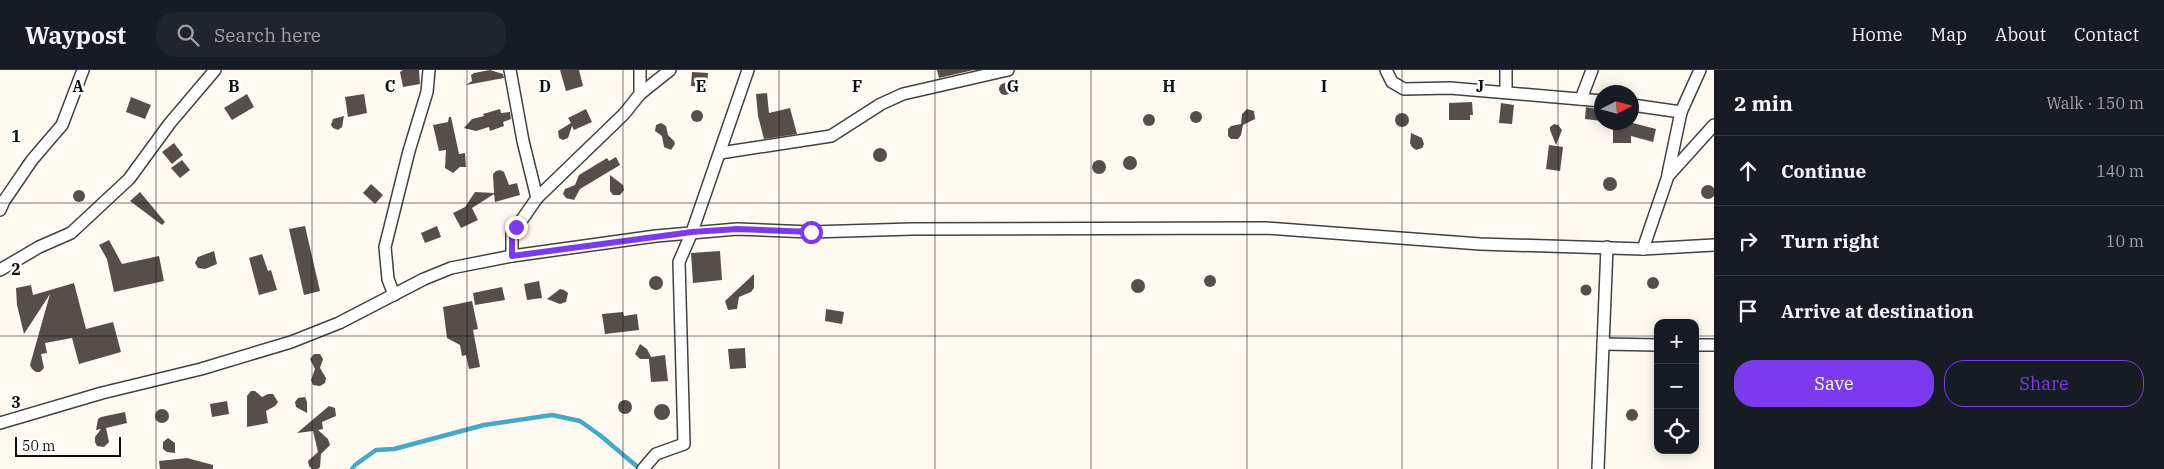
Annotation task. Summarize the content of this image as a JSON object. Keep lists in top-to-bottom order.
{
  "scale_bar": "50 m",
  "north": "right",
  "page": {
    "header": "Waypost",
    "search": "Search here",
    "nav": [
      "Home",
      "Map",
      "About",
      "Contact"
    ],
    "heading": ["2 min", "Walk · 150 m"],
    "list": [
      ["Continue", "140 m"],
      ["Turn right", "10 m"],
      "Arrive at destination"
    ],
    "map_buttons": ["+", "−"],
    "buttons": ["Save", "Share"],
    "scale": "50 m"
  },
  "grid": {
    "columns": [
      "A",
      "B",
      "C",
      "D",
      "E",
      "F",
      "G",
      "H",
      "I",
      "J"
    ],
    "rows": ["1", "2", "3"]
  }
}
